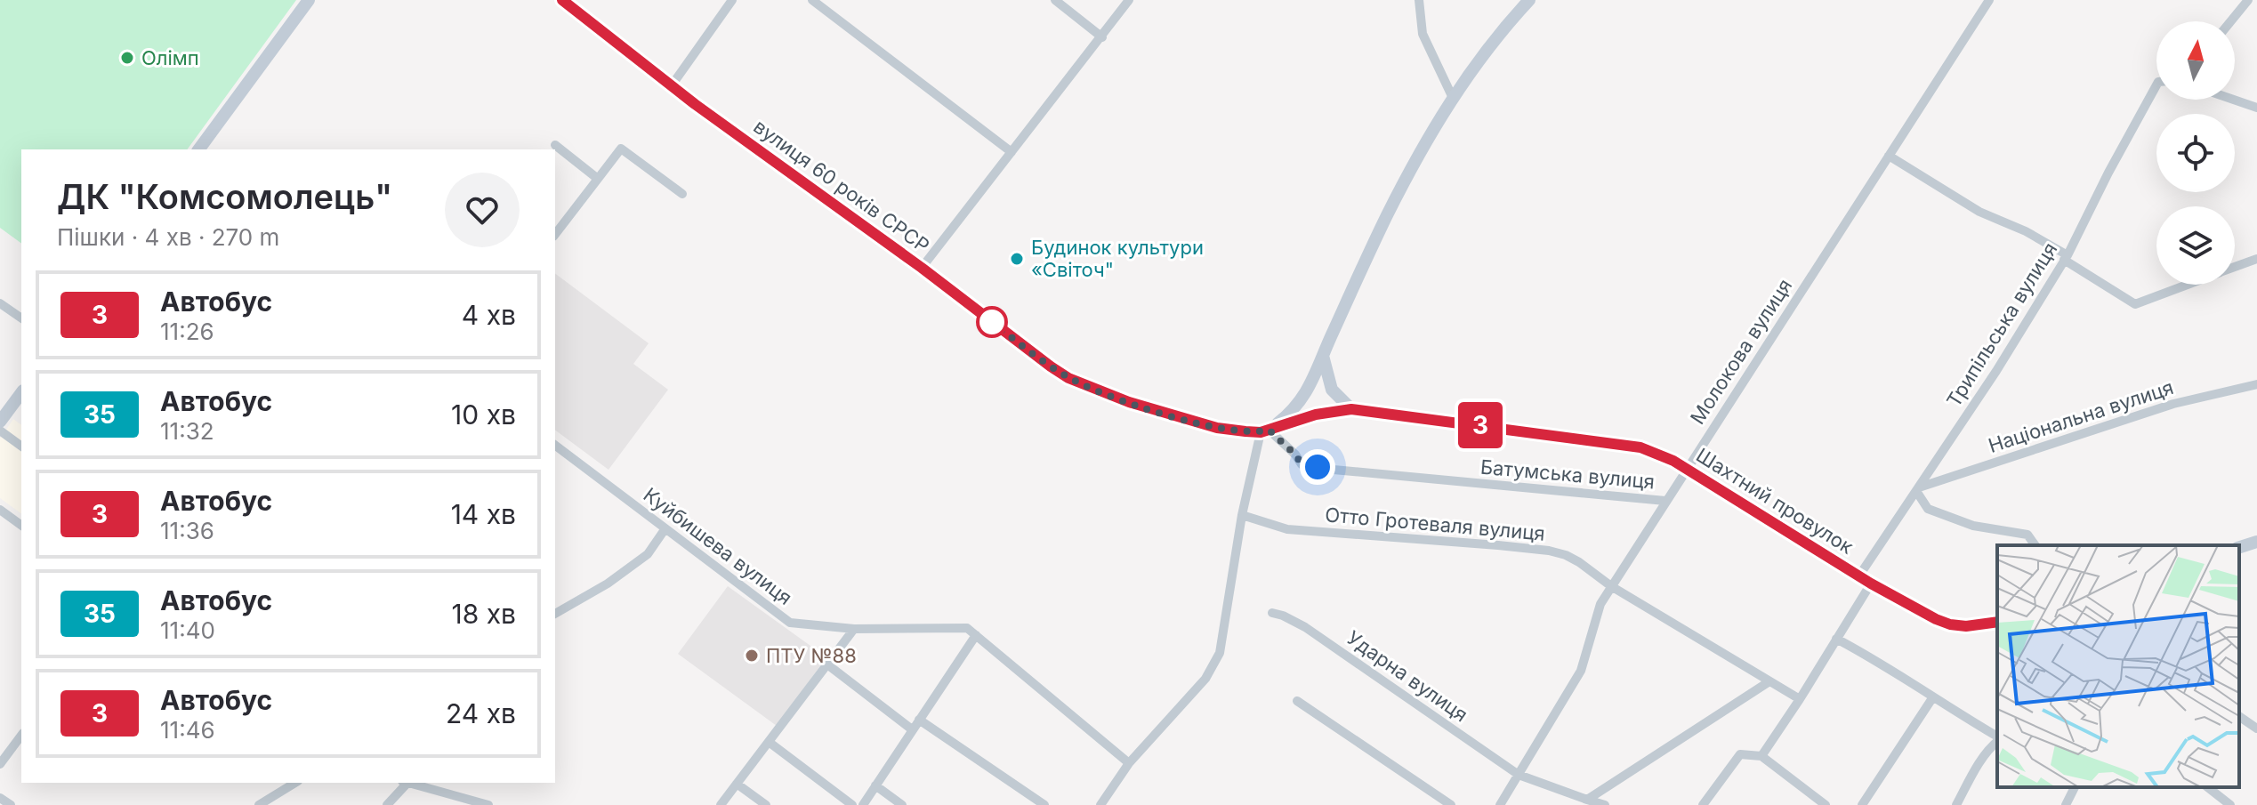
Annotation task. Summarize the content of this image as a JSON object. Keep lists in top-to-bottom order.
{
  "streets": {
    "street": [
      "вулиця 60 років СРСР",
      "Трипільська вулиця",
      "Молокова вулиця",
      "Національна вулиця",
      "Батумська вулиця",
      "Шахтний провулок",
      "Отто Гротеваля вулиця",
      "Куйбишева вулиця",
      "Ударна вулиця"
    ]
  },
  "crossings": [
    ["вулиця 60 років СРСР", "Батумська вулиця"],
    ["вулиця 60 років СРСР", "Шахтний провулок"],
    ["Трипільська вулиця", "Національна вулиця"],
    ["Трипільська вулиця", "Шахтний провулок"],
    ["Трипільська вулиця", "Отто Гротеваля вулиця"],
    ["Молокова вулиця", "Батумська вулиця"],
    ["Молокова вулиця", "Шахтний провулок"],
    ["Молокова вулиця", "Отто Гротеваля вулиця"],
    ["Молокова вулиця", "Ударна вулиця"],
    ["Батумська вулиця", "Шахтний провулок"]
  ],
  "places": ["Олімп", "Будинок культури «Світоч\"", "ПТУ №88"],
  "lines": ["bus line 3"],
  "north": "top",
  "page": {
    "on_map": "3",
    "heading": ["ДК \"Комсомолець\"", "Пішки · 4 хв · 270 m"],
    "list": [
      {
        "mark": "3",
        "name": "Автобус",
        "note": "11:26",
        "value": "4 хв"
      },
      {
        "mark": "35",
        "name": "Автобус",
        "note": "11:32",
        "value": "10 хв"
      },
      {
        "mark": "3",
        "name": "Автобус",
        "note": "11:36",
        "value": "14 хв"
      },
      {
        "mark": "35",
        "name": "Автобус",
        "note": "11:40",
        "value": "18 хв"
      },
      {
        "mark": "3",
        "name": "Автобус",
        "note": "11:46",
        "value": "24 хв"
      }
    ]
  }
}
